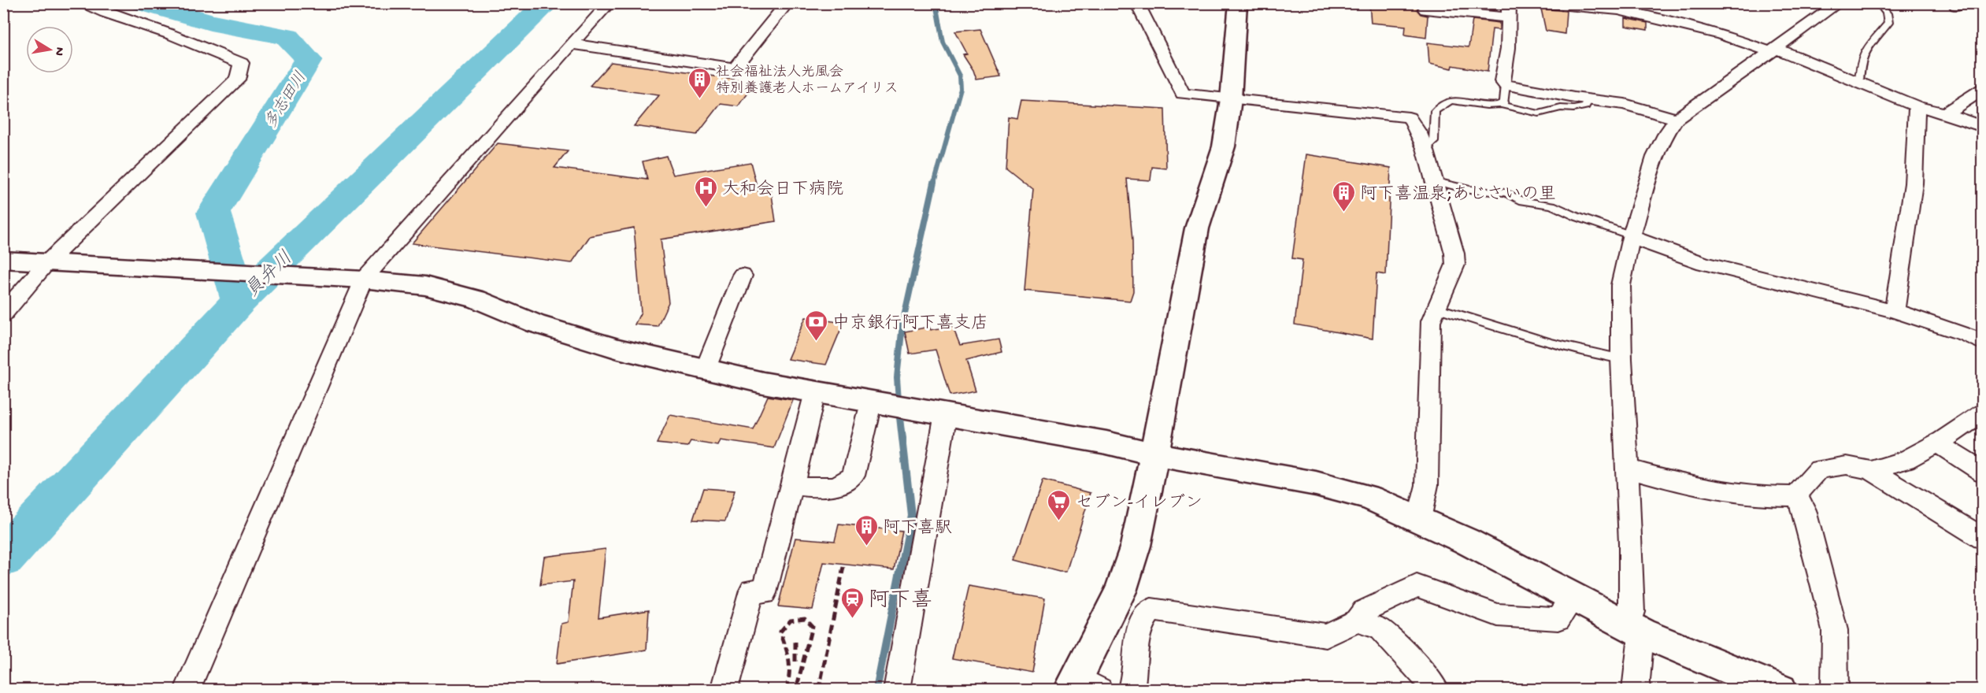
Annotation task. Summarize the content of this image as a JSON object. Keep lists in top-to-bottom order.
{
  "water": ["多志田川", "員弁川"],
  "places": {
    "building": ["社会福祉法人光風会 特別養護老人ホームアイリス", "阿下喜温泉;あじさいの里", "阿下喜駅"],
    "hospital": ["大和会日下病院"],
    "bank": ["中京銀行阿下喜支店"],
    "supermarket": ["セブン-イレブン"],
    "station": ["阿下喜"]
  },
  "north": "right"
}
